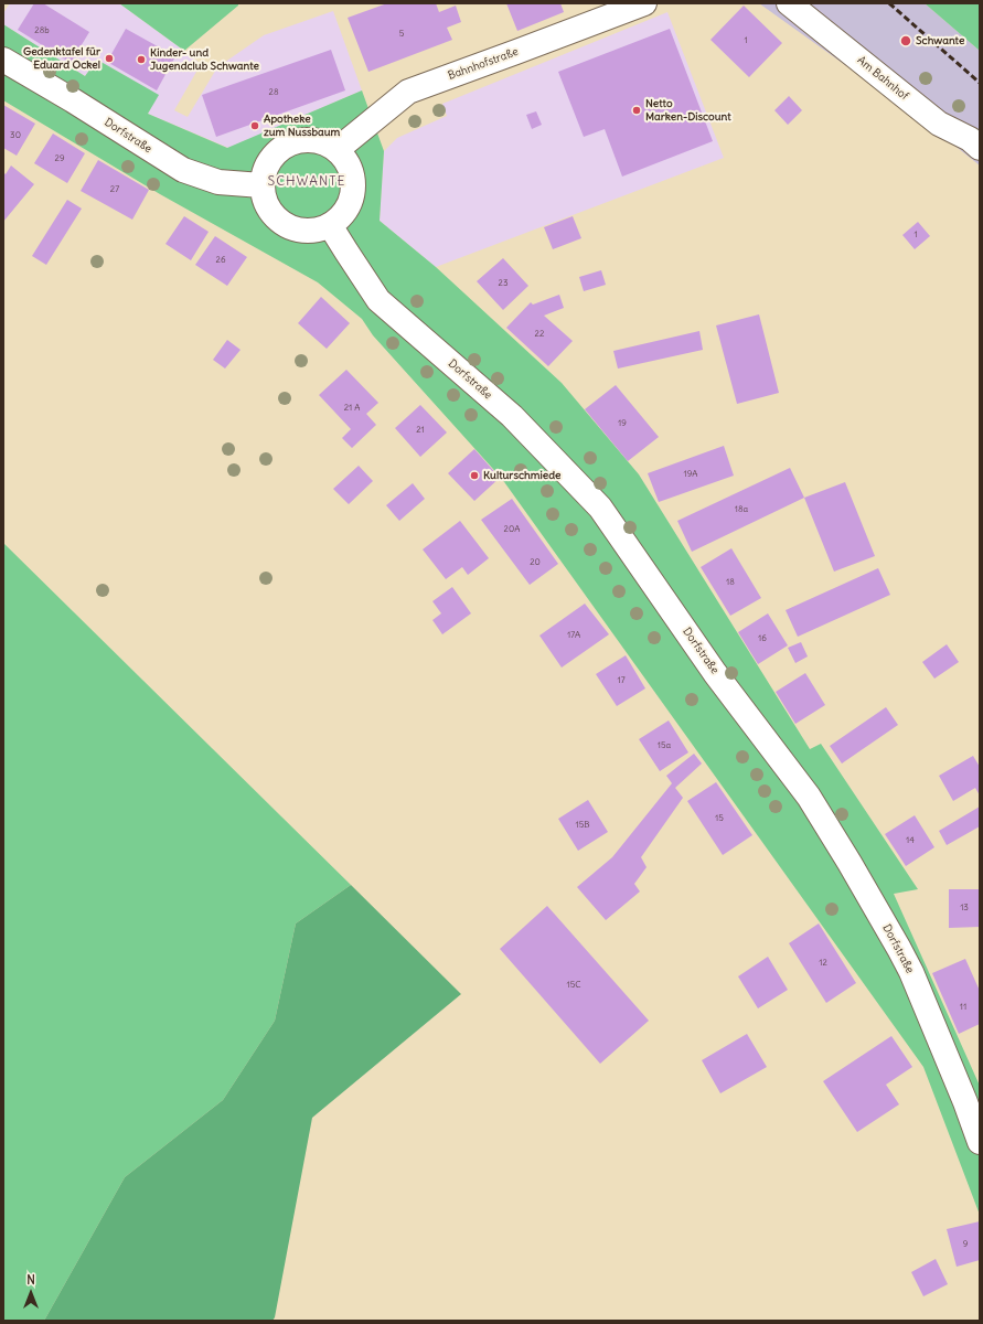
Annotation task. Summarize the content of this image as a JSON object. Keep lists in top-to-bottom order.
{
  "streets": {
    "main road": ["Bahnhofstraße", "Am Bahnhof", "Dorfstraße"]
  },
  "crossings": [
    ["Bahnhofstraße", "Dorfstraße"]
  ],
  "districts": ["SCHWANTE"],
  "places": [
    "Schwante",
    "Gedenktafel für Eduard Ockel",
    "Kinder- und Jugendclub Schwante",
    "Netto Marken-Discount",
    "Apotheke zum Nussbaum",
    "Kulturschmiede"
  ],
  "house_numbers": [
    "28b",
    "5",
    "1",
    "28",
    "30",
    "29",
    "27",
    "1",
    "26",
    "23",
    "22",
    "21 A",
    "19",
    "21",
    "19A",
    "18a",
    "20A",
    "20",
    "18",
    "17A",
    "16",
    "17",
    "15a",
    "15",
    "15B",
    "14",
    "13",
    "12",
    "15C",
    "11",
    "9"
  ],
  "north": "top"
}
